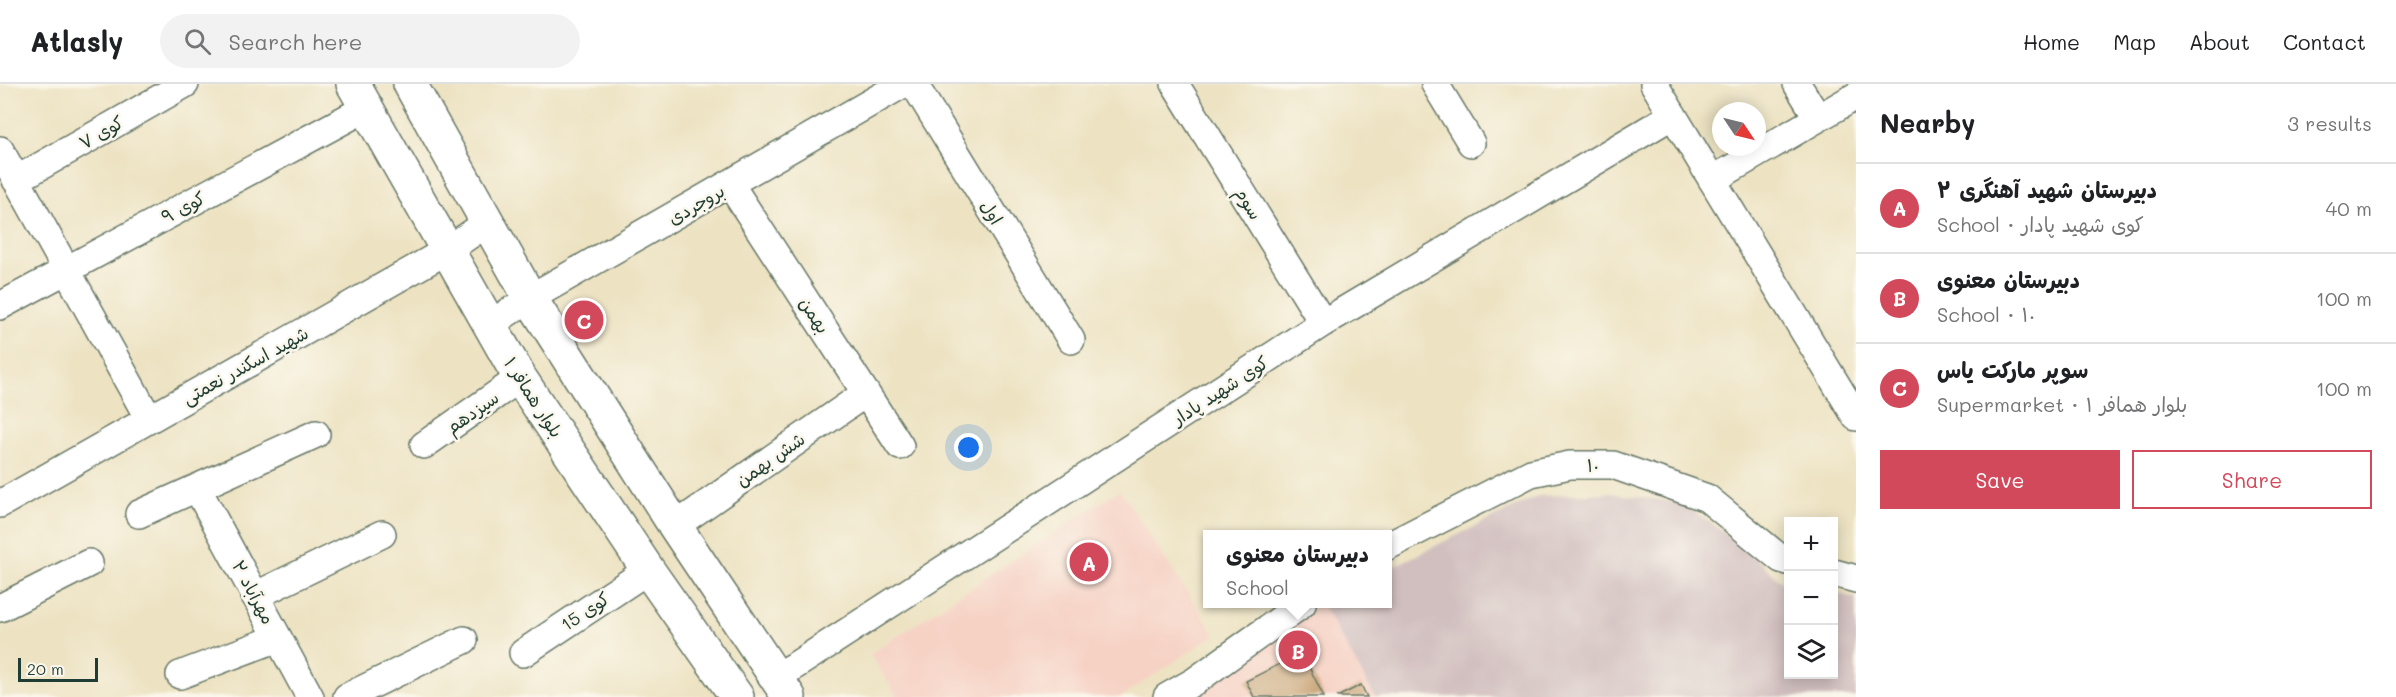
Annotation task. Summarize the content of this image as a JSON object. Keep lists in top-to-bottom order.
{
  "streets": {
    "main road": ["بلوار همافر ۱"],
    "street": [
      "کوی ۷",
      "سوم",
      "بروجردی",
      "کوی ۹",
      "اول",
      "بهمن",
      "شهید اسکندر نعمتی",
      "کوی شهید پادار",
      "سیزدهم",
      "شش بهمن",
      "۱۰",
      "مهرآباد ۲",
      "کوی 15"
    ]
  },
  "crossings": [
    ["سوم", "کوی شهید پادار"],
    ["بروجردی", "بهمن"],
    ["بروجردی", "بلوار همافر ۱"],
    ["کوی ۹", "بلوار همافر ۱"],
    ["بهمن", "شش بهمن"],
    ["شهید اسکندر نعمتی", "بلوار همافر ۱"],
    ["بلوار همافر ۱", "سیزدهم"],
    ["بلوار همافر ۱", "کوی 15"]
  ],
  "scale_bar": "20 m",
  "north": "bottom right",
  "page": {
    "header": "Atlasly",
    "search": "Search here",
    "nav": [
      "Home",
      "Map",
      "About",
      "Contact"
    ],
    "heading": ["Nearby", "3 results"],
    "list": [
      {
        "mark": "A",
        "name": "دبیرستان شهید آهنگری ۲",
        "note": "School · کوی شهید پادار",
        "value": "40 m"
      },
      {
        "mark": "B",
        "name": "دبیرستان معنوی",
        "note": "School · ۱۰",
        "value": "100 m"
      },
      {
        "mark": "C",
        "name": "سوپر مارکت یاس",
        "note": "Supermarket · بلوار همافر ۱",
        "value": "100 m"
      }
    ],
    "pins": ["C", "A", "B"],
    "buttons": ["Save", "Share"],
    "map_buttons": ["+", "−"],
    "popup": ["دبیرستان معنوی", "School"],
    "scale": "20 m"
  }
}
